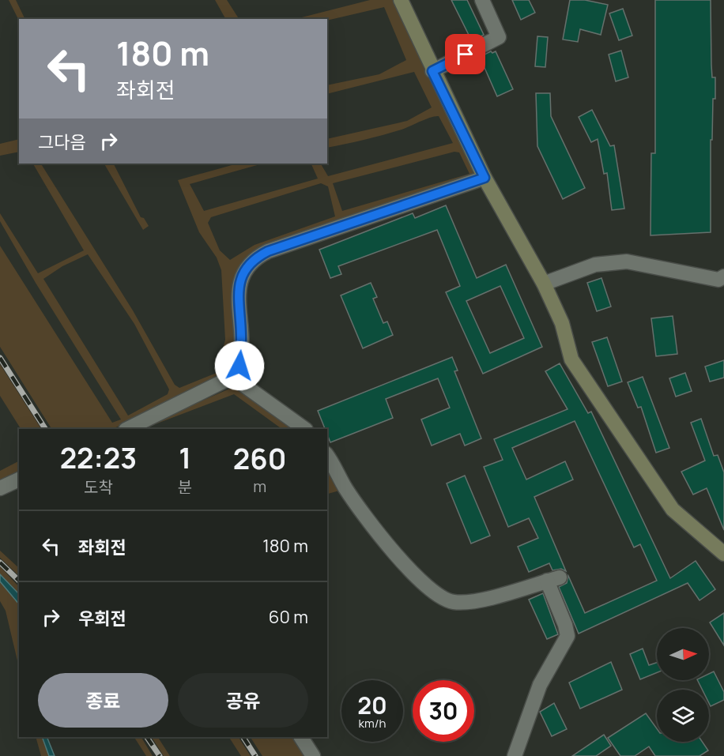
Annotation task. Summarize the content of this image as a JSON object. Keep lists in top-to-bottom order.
{
  "north": "right",
  "page": {
    "turn": ["180 m", "좌회전"],
    "then": "그다음",
    "eta": [
      "22:23",
      "도착",
      "1",
      "분",
      "260",
      "m"
    ],
    "list": [
      {
        "name": "좌회전",
        "value": "180 m"
      },
      {
        "name": "우회전",
        "value": "60 m"
      }
    ],
    "buttons": ["종료", "공유"],
    "speed": "20 km/h",
    "limit": "30"
  }
}
